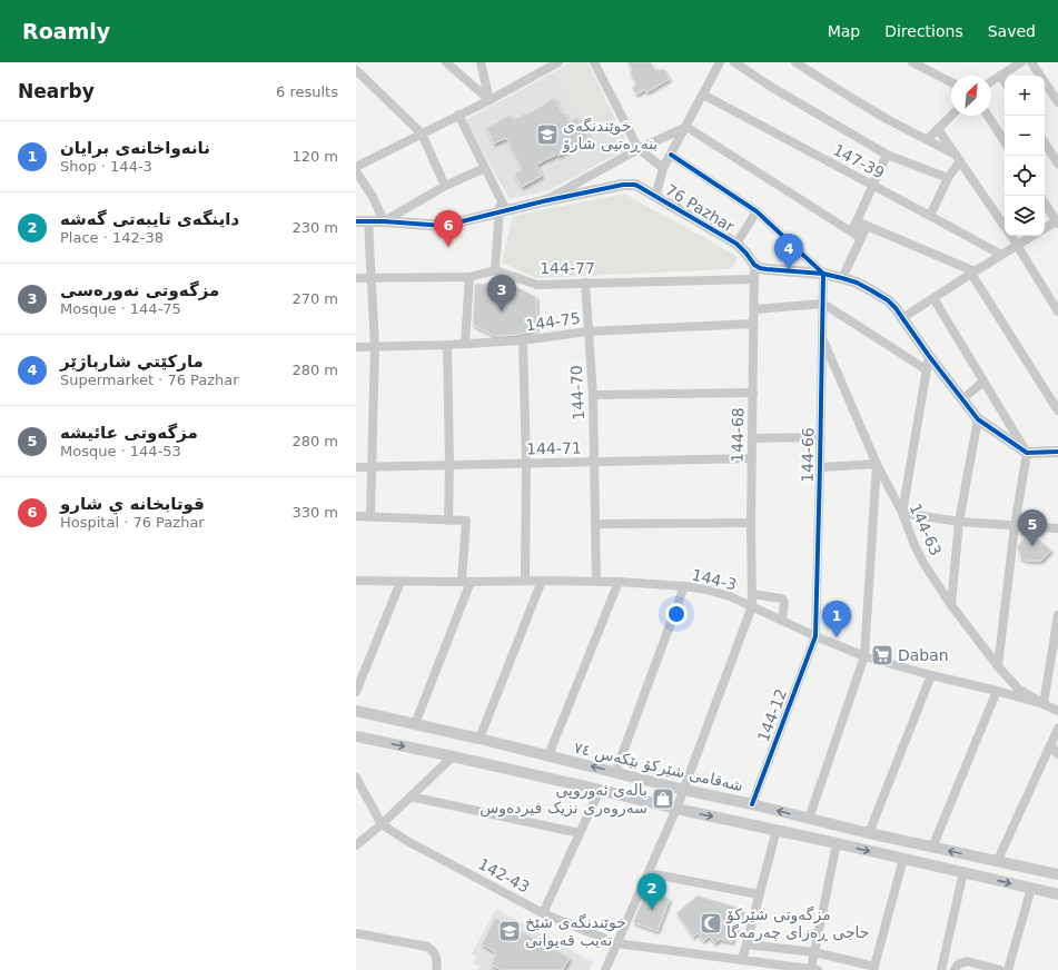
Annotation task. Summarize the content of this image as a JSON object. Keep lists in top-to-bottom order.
{
  "streets": {
    "street": [
      "147-39",
      "76 Pazhar",
      "144-77",
      "144-75",
      "144-70",
      "144-68",
      "144-71",
      "144-66",
      "144-63",
      "144-3",
      "144-12",
      "شەقامی شێرکۆ بێکەس ٧٤",
      "142-43"
    ]
  },
  "crossings": [
    ["76 Pazhar", "144-68"],
    ["144-77", "144-70"],
    ["144-77", "144-68"],
    ["144-75", "144-70"],
    ["144-75", "144-68"],
    ["144-70", "144-71"],
    ["144-70", "144-3"],
    ["144-68", "144-71"],
    ["144-68", "144-3"],
    ["144-66", "144-63"],
    ["144-66", "144-3"],
    ["144-66", "144-12"],
    ["144-63", "144-3"],
    ["144-3", "144-12"],
    ["144-12", "شەقامی شێرکۆ بێکەس ٧٤"]
  ],
  "places": {
    "school or university": ["خوێندنگەی بنەڕەتیی شارۆ", "خوێندنگەی شێخ تەیب قەیوانی"],
    "supermarket": ["Daban"],
    "shop": ["بالەی ئەوروپی سەروەری نزیک فیردەوس"],
    "mosque": ["مزگەوتی شێرکۆ حاجی ڕەزای چەرمەگا"]
  },
  "north": "top right",
  "page": {
    "header": "Roamly",
    "nav": ["Map", "Directions", "Saved"],
    "heading": ["Nearby", "6 results"],
    "map_buttons": ["+", "−"],
    "list": [
      {
        "mark": "1",
        "name": "نانەواخانەی برایان",
        "note": "Shop · 144-3",
        "value": "120 m"
      },
      {
        "mark": "2",
        "name": "داینگەی تایبەتی گەشە",
        "note": "Place · 142-38",
        "value": "230 m"
      },
      {
        "mark": "3",
        "name": "مزگەوتی نەورەسی",
        "note": "Mosque · 144-75",
        "value": "270 m"
      },
      {
        "mark": "4",
        "name": "مارکێتي شارباژێر",
        "note": "Supermarket · 76 Pazhar",
        "value": "280 m"
      },
      {
        "mark": "5",
        "name": "مزگەوتی عائیشە",
        "note": "Mosque · 144-53",
        "value": "280 m"
      },
      {
        "mark": "6",
        "name": "قوتابخانه ي شارو",
        "note": "Hospital · 76 Pazhar",
        "value": "330 m"
      }
    ],
    "pins": [
      "6",
      "4",
      "3",
      "5",
      "1",
      "2"
    ]
  }
}
